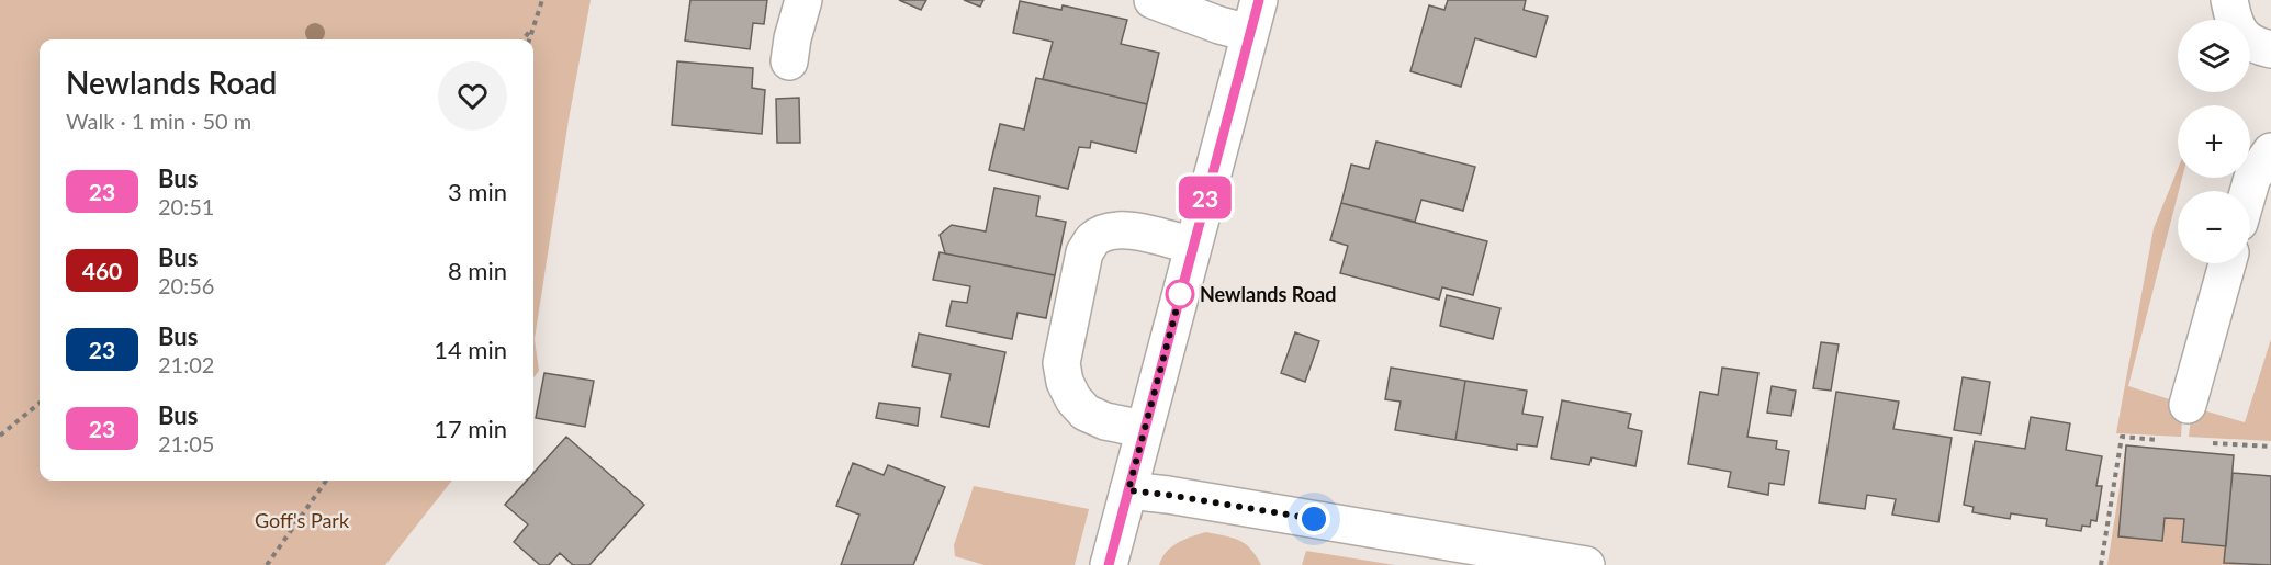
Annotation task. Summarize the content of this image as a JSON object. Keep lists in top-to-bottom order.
{
  "parks": ["Goff's Park"],
  "places": ["Newlands Road"],
  "lines": ["bus line 23"],
  "page": {
    "on_map": "23",
    "map_buttons": ["+", "−"],
    "heading": ["Newlands Road", "Walk · 1 min · 50 m"],
    "list": [
      {
        "mark": "23",
        "name": "Bus",
        "note": "20:51",
        "value": "3 min"
      },
      {
        "mark": "460",
        "name": "Bus",
        "note": "20:56",
        "value": "8 min"
      },
      {
        "mark": "23",
        "name": "Bus",
        "note": "21:02",
        "value": "14 min"
      },
      {
        "mark": "23",
        "name": "Bus",
        "note": "21:05",
        "value": "17 min"
      }
    ]
  }
}
